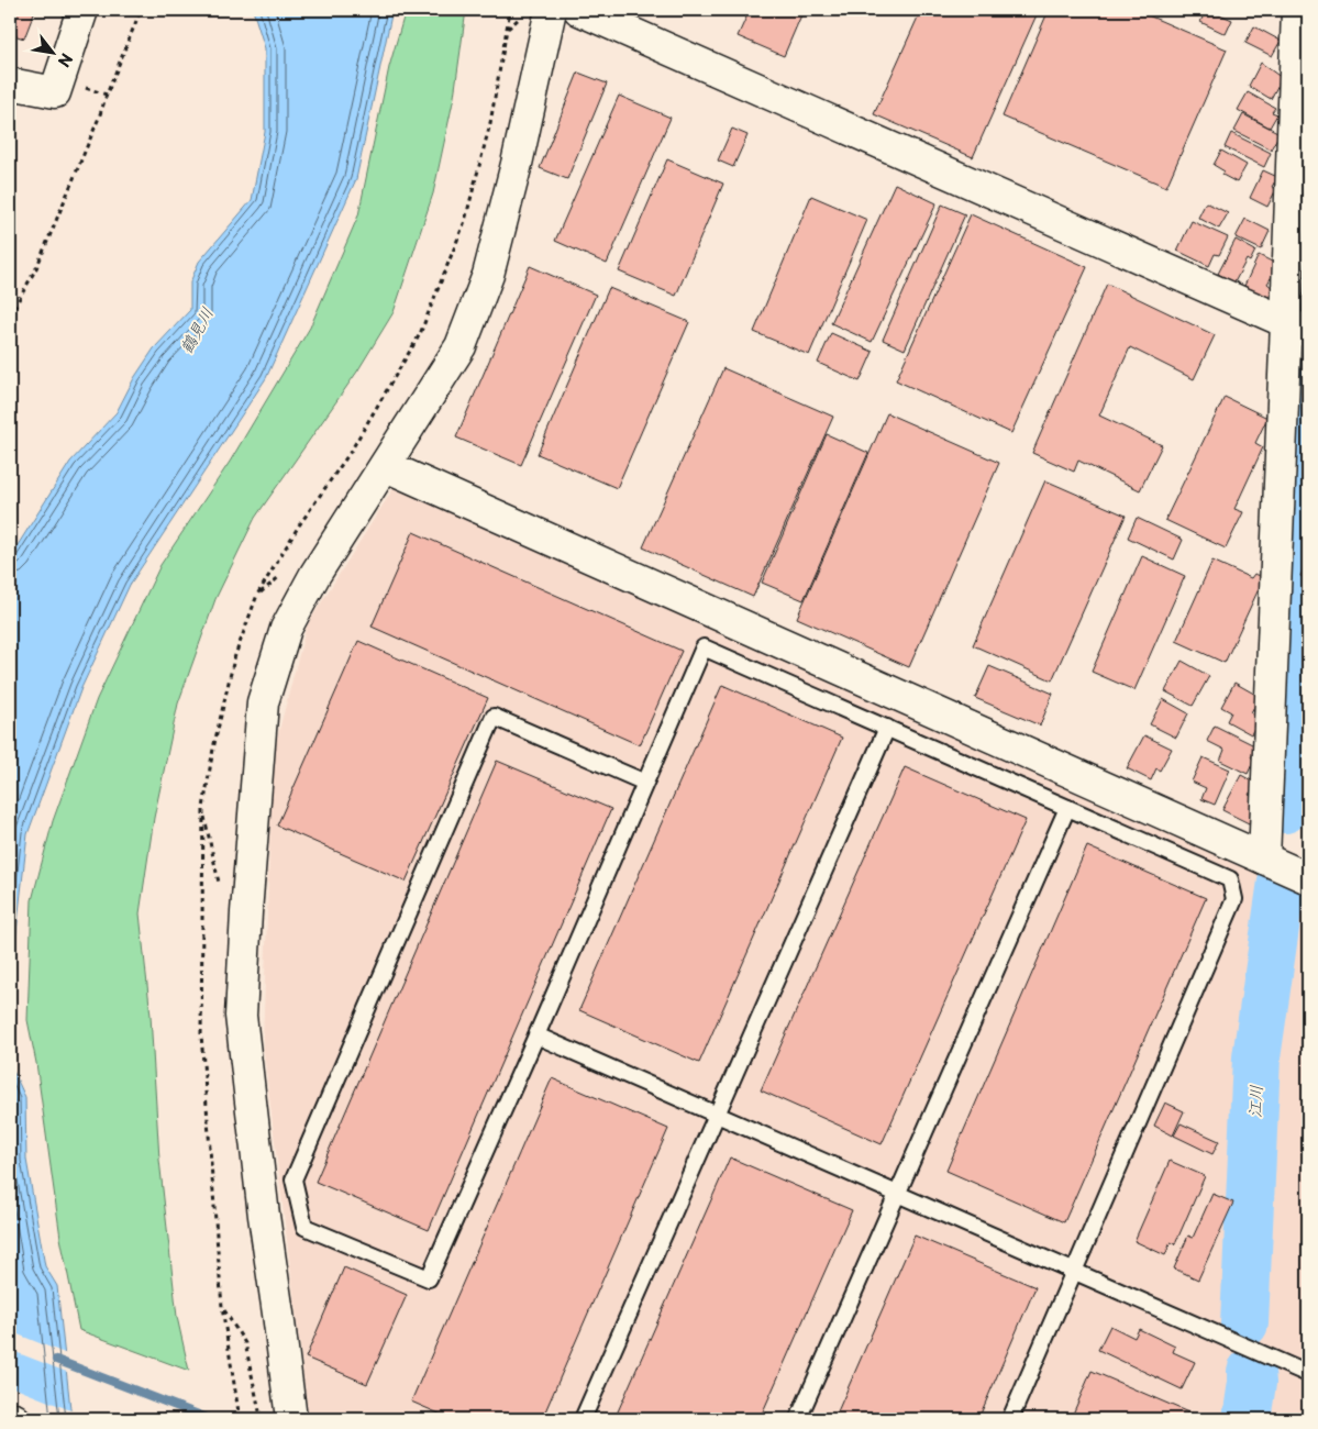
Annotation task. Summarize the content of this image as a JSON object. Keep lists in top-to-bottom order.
{
  "water": ["鶴見川", "江川"],
  "north": "bottom right"
}
